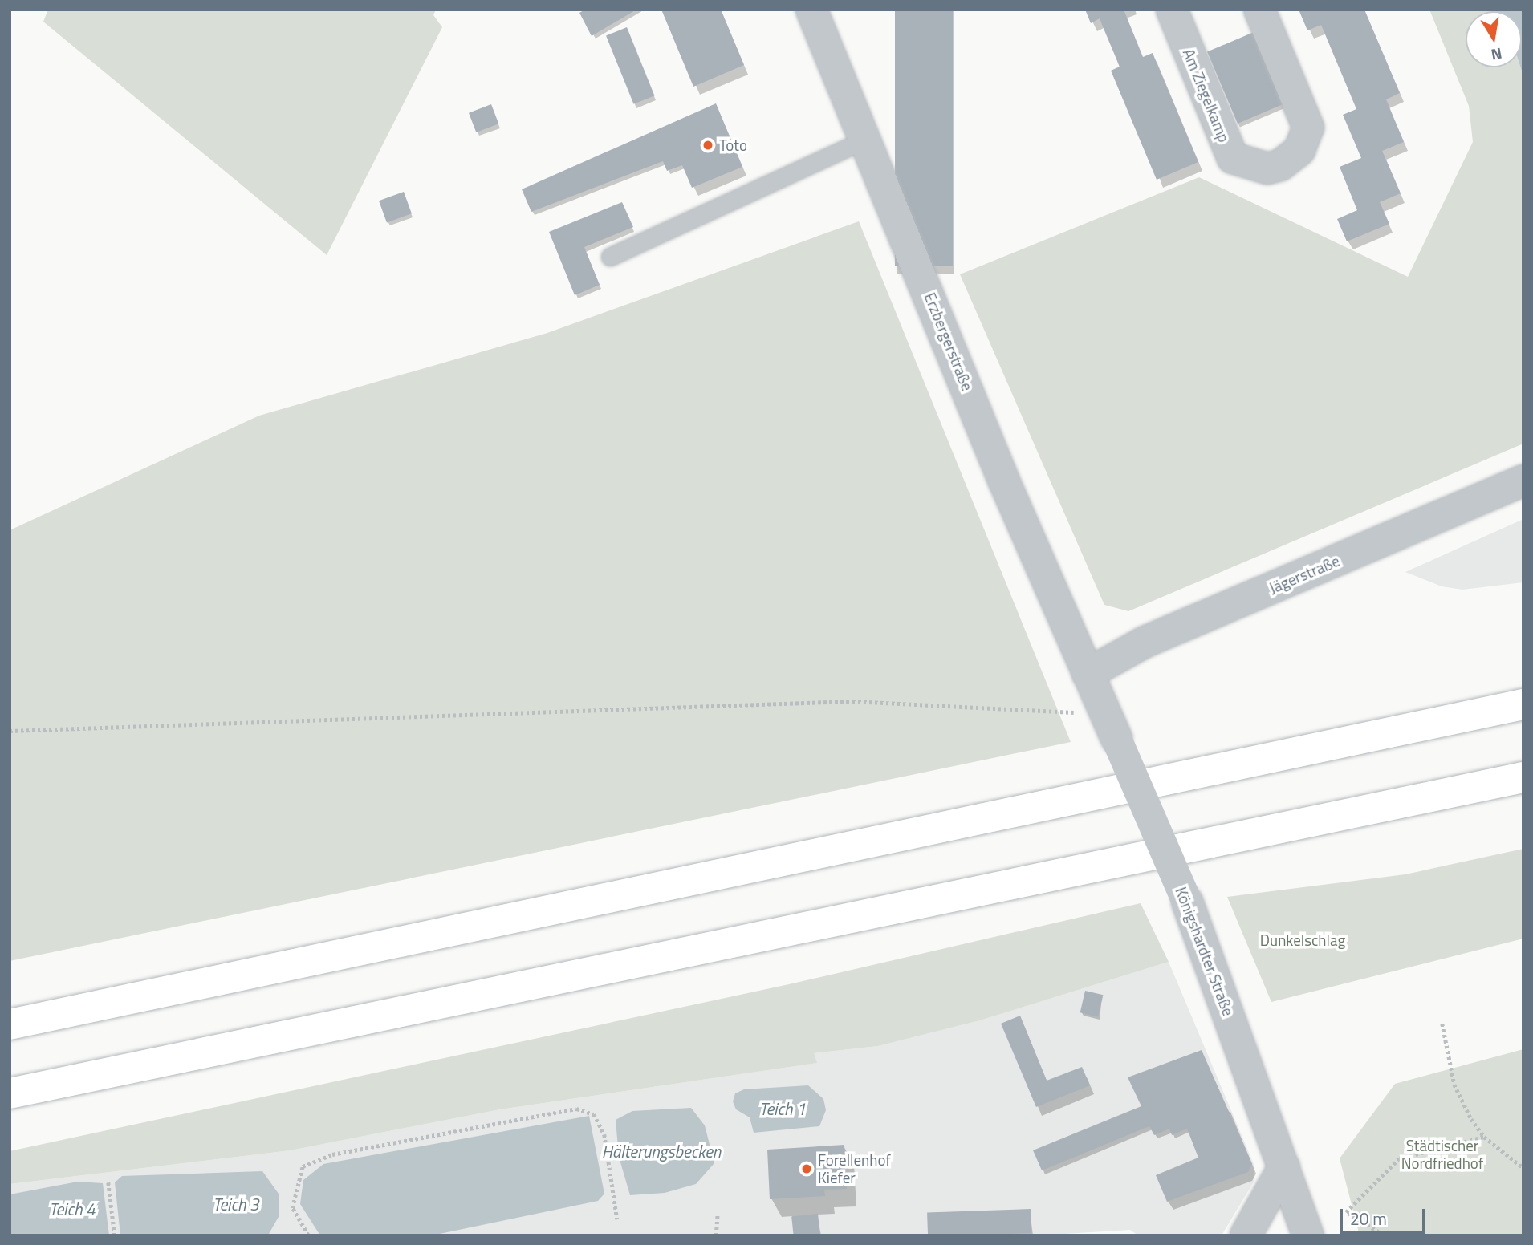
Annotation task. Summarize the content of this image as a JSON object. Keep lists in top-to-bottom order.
{
  "streets": {
    "street": [
      "Am Ziegelkamp",
      "Erzbergerstraße",
      "Jägerstraße",
      "Königshardter Straße"
    ]
  },
  "crossings": [
    ["Erzbergerstraße", "Jägerstraße"],
    ["Erzbergerstraße", "Königshardter Straße"],
    ["Jägerstraße", "Königshardter Straße"]
  ],
  "water": [
    "Teich 1",
    "Hälterungsbecken",
    "Teich 3",
    "Teich 4"
  ],
  "parks": ["Dunkelschlag", "Städtischer Nordfriedhof"],
  "places": ["Toto", "Forellenhof Kiefer"],
  "scale_bar": "20 m",
  "north": "bottom"
}
